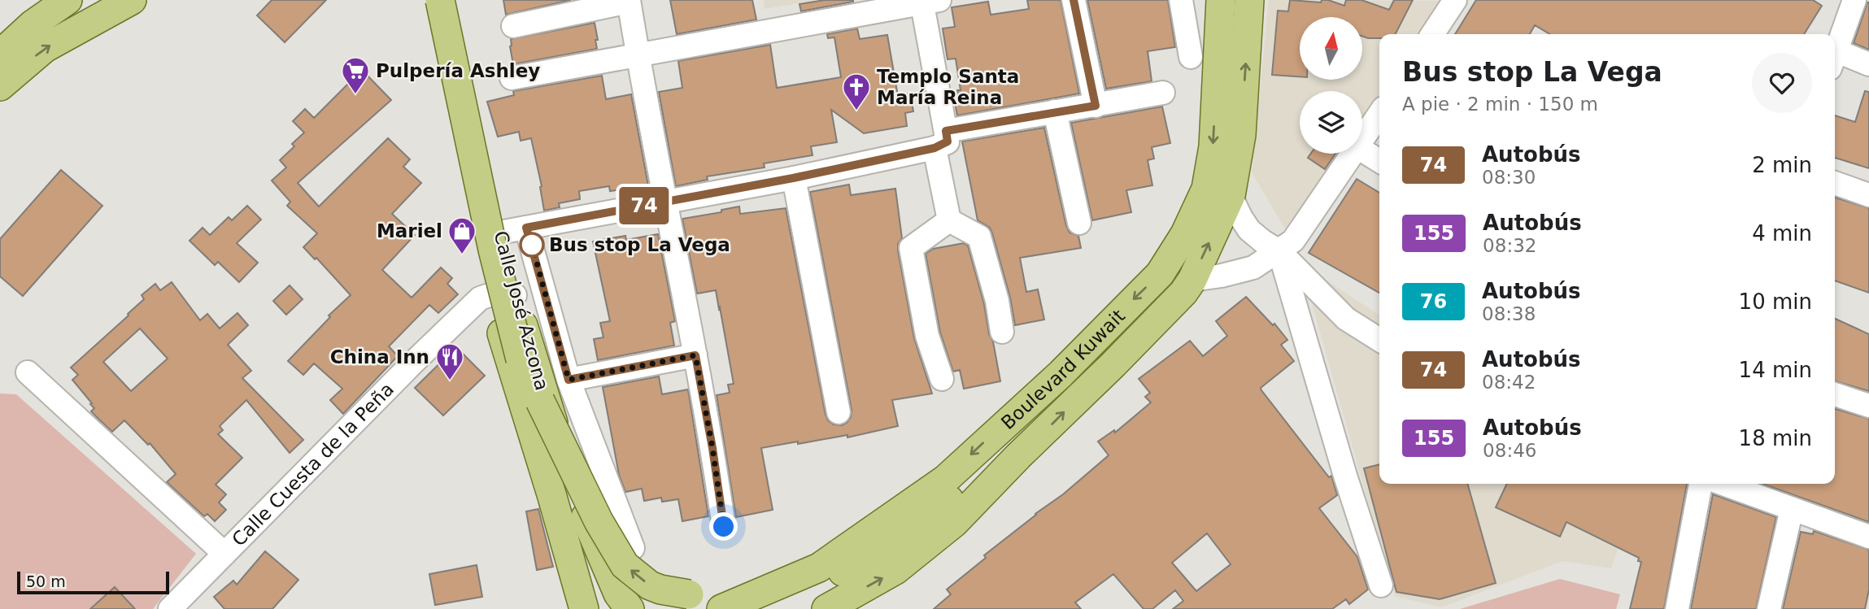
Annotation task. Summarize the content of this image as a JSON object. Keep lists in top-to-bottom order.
{
  "streets": {
    "main road": ["Calle José Azcona", "Boulevard Kuwait"],
    "street": ["Calle Cuesta de la Peña"]
  },
  "crossings": [
    ["Calle José Azcona", "Calle Cuesta de la Peña"]
  ],
  "places": {
    "supermarket": ["Pulpería Ashley"],
    "church": ["Templo Santa María Reina"],
    "other": ["Bus stop La Vega"],
    "shop": ["Mariel"],
    "restaurant": ["China Inn"]
  },
  "lines": ["bus line 74"],
  "scale_bar": "50 m",
  "north": "top",
  "page": {
    "on_map": "74",
    "heading": ["Bus stop La Vega", "A pie · 2 min · 150 m"],
    "list": [
      {
        "mark": "74",
        "name": "Autobús",
        "note": "08:30",
        "value": "2 min"
      },
      {
        "mark": "155",
        "name": "Autobús",
        "note": "08:32",
        "value": "4 min"
      },
      {
        "mark": "76",
        "name": "Autobús",
        "note": "08:38",
        "value": "10 min"
      },
      {
        "mark": "74",
        "name": "Autobús",
        "note": "08:42",
        "value": "14 min"
      },
      {
        "mark": "155",
        "name": "Autobús",
        "note": "08:46",
        "value": "18 min"
      }
    ],
    "scale": "50 m"
  }
}
